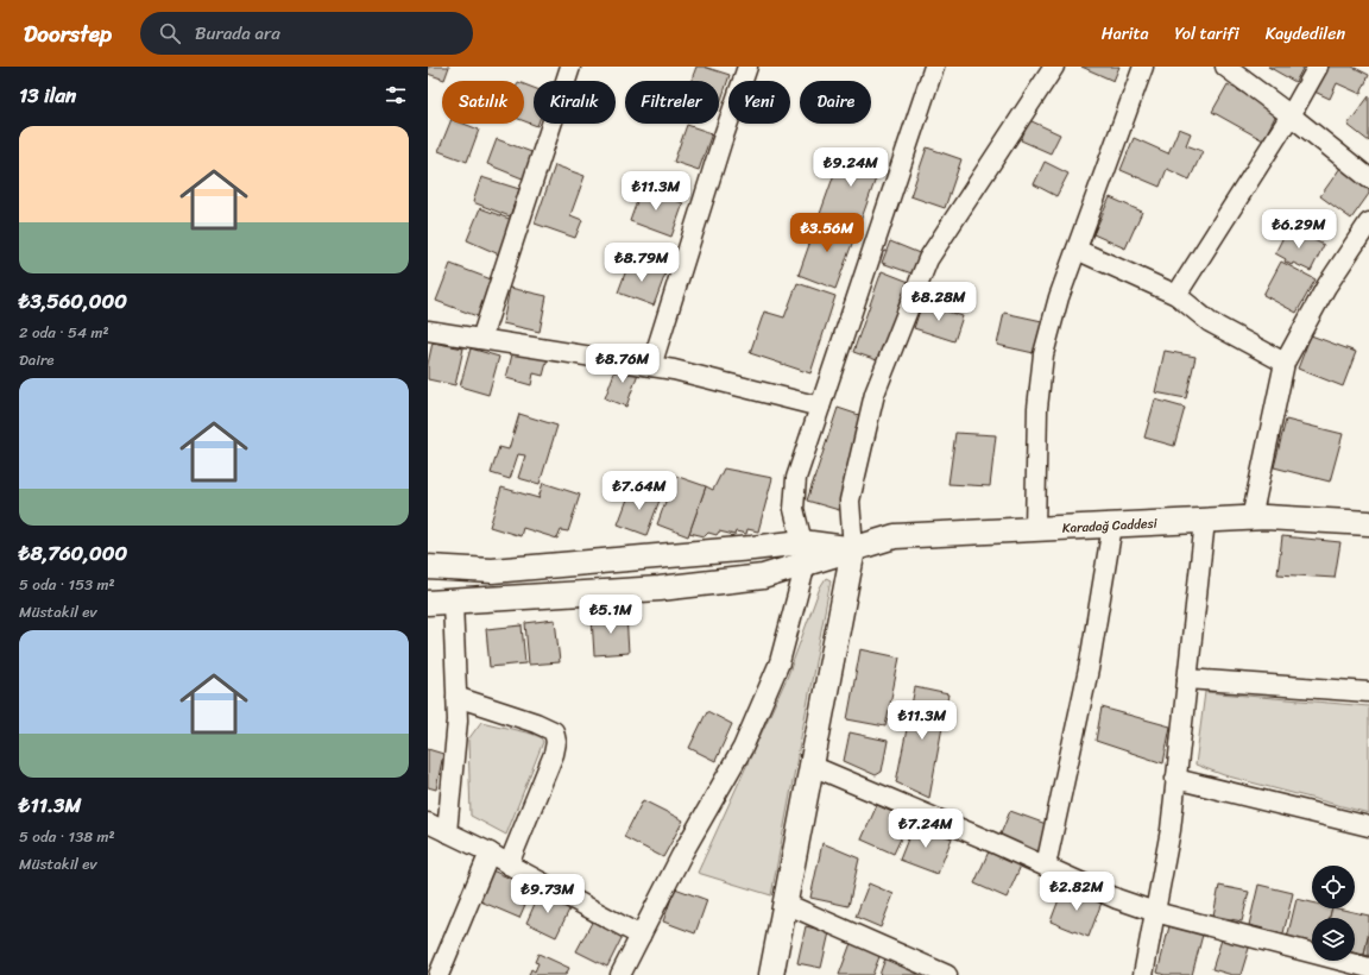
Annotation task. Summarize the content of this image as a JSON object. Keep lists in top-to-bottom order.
{
  "streets": {
    "street": ["Karadağ Caddesi"]
  },
  "page": {
    "header": "Doorstep",
    "search": "Burada ara",
    "nav": ["Harita", "Yol tarifi", "Kaydedilen"],
    "heading": "13 ilan",
    "chip": [
      "Satılık",
      "Kiralık",
      "Filtreler",
      "Yeni",
      "Daire"
    ],
    "list": [
      {
        "name": "₺3,560,000",
        "note": "2 oda · 54 m² · Daire"
      },
      {
        "name": "₺8,760,000",
        "note": "5 oda · 153 m² · Müstakil ev"
      },
      {
        "name": "₺11.3M",
        "note": "5 oda · 138 m² · Müstakil ev"
      }
    ],
    "price": [
      "₺9.24M",
      "₺11.3M",
      "₺6.29M",
      "₺3.56M",
      "₺8.79M",
      "₺8.28M",
      "₺8.76M",
      "₺7.64M",
      "₺5.1M",
      "₺11.3M",
      "₺7.24M",
      "₺2.82M",
      "₺9.73M"
    ]
  }
}
